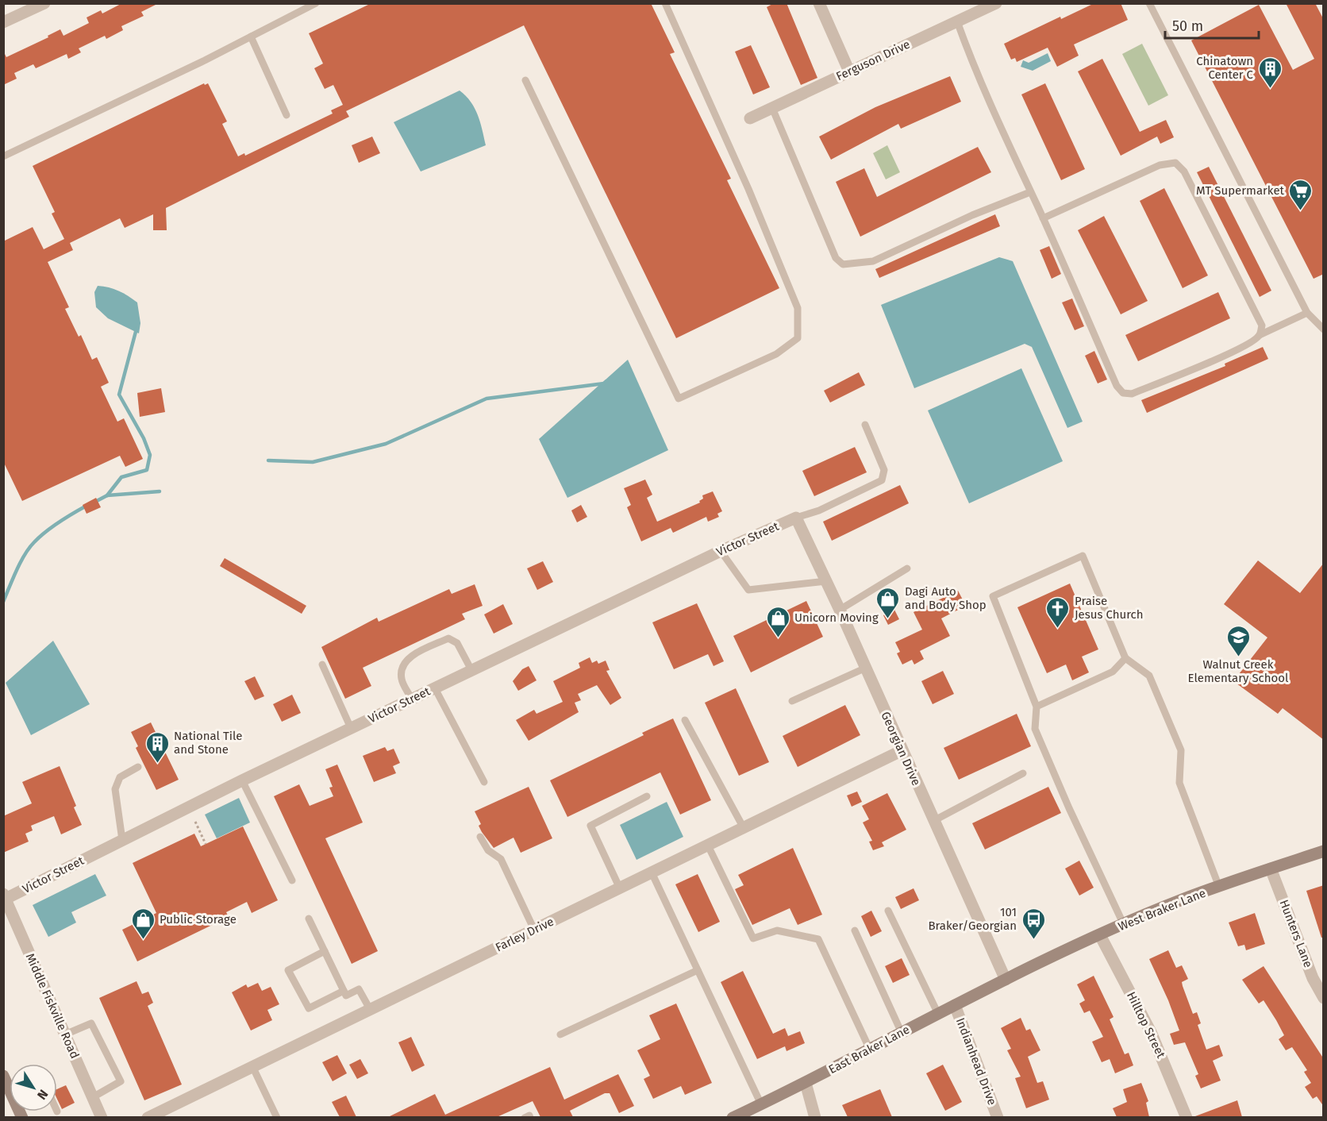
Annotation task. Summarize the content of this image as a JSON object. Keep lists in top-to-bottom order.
{
  "streets": {
    "main road": ["West Braker Lane", "East Braker Lane"],
    "street": [
      "Ferguson Drive",
      "Victor Street",
      "Georgian Drive",
      "Hunters Lane",
      "Farley Drive",
      "Middle Fiskville Road",
      "Hilltop Street",
      "Indianhead Drive"
    ]
  },
  "crossings": [
    ["Victor Street", "Georgian Drive"],
    ["Victor Street", "Middle Fiskville Road"],
    ["Georgian Drive", "West Braker Lane"],
    ["Georgian Drive", "Farley Drive"],
    ["Georgian Drive", "East Braker Lane"],
    ["West Braker Lane", "Hunters Lane"],
    ["West Braker Lane", "Hilltop Street"],
    ["West Braker Lane", "East Braker Lane"],
    ["East Braker Lane", "Indianhead Drive"]
  ],
  "places": {
    "building": ["Chinatown Center C", "National Tile and Stone"],
    "supermarket": ["MT Supermarket"],
    "shop": ["Dagi Auto and Body Shop", "Unicorn Moving", "Public Storage"],
    "church": ["Praise Jesus Church"],
    "school or university": ["Walnut Creek Elementary School"],
    "bus stop": ["101 Braker/Georgian"]
  },
  "scale_bar": "50 m",
  "north": "bottom right"
}
